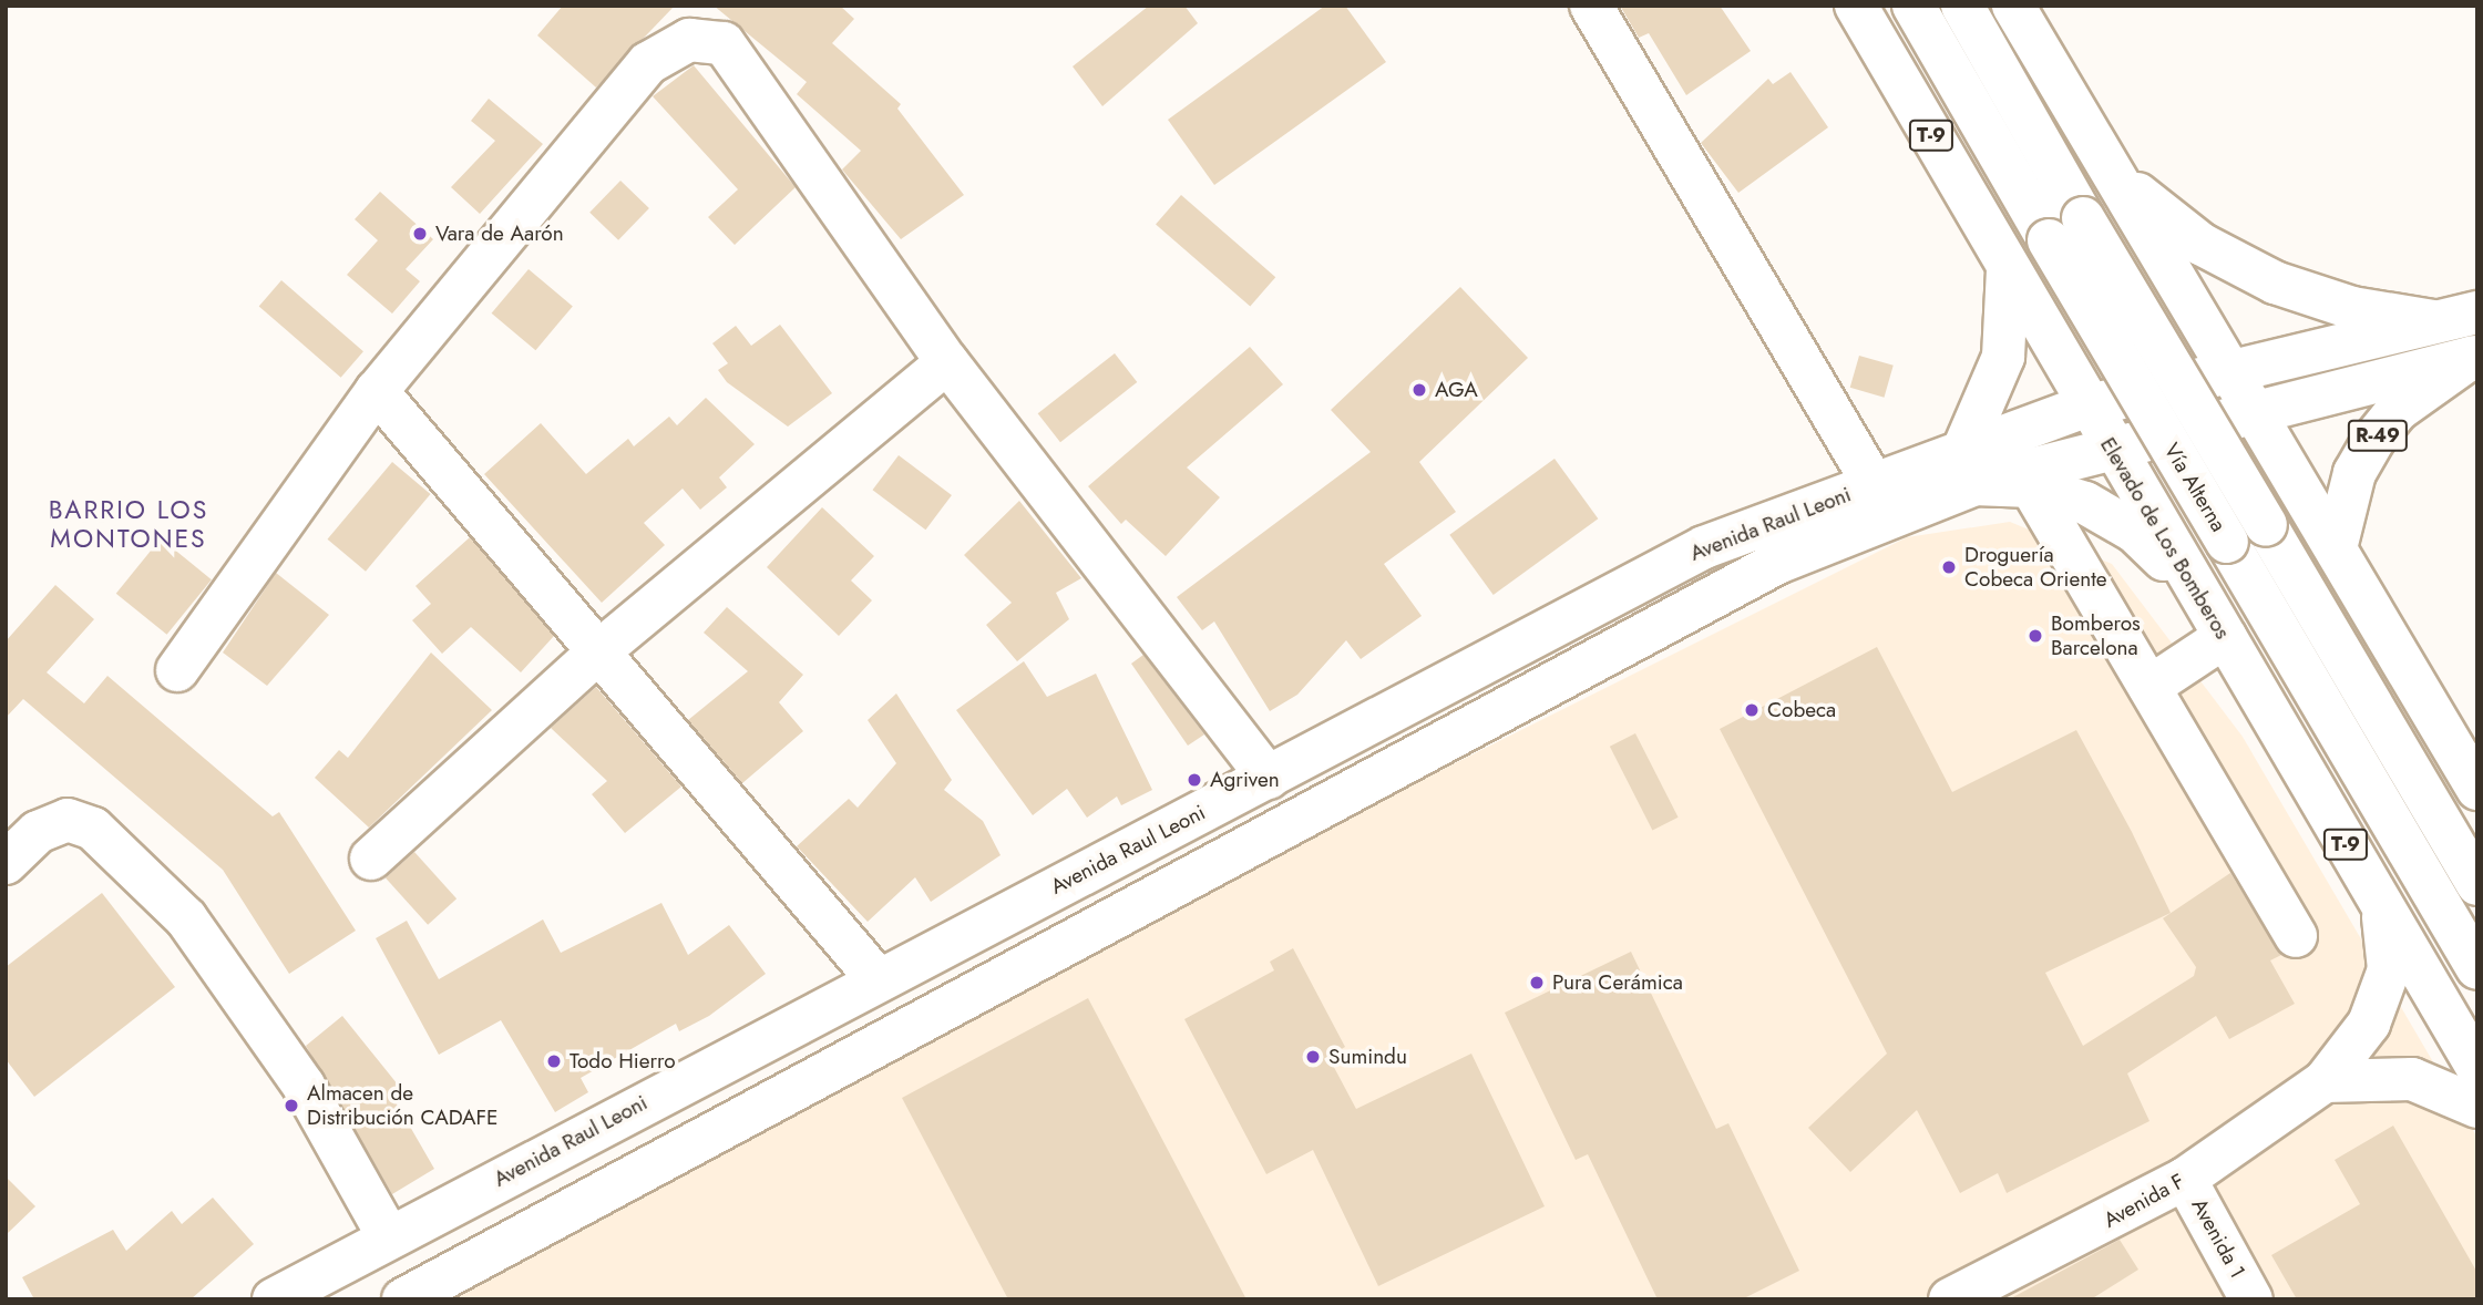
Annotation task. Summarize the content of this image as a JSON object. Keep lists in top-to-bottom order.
{
  "streets": {
    "main road": [
      "T-9",
      "R-49",
      "Vía Alterna",
      "Avenida Raul Leoni",
      "Elevado de Los Bomberos",
      "Avenida F",
      "Avenida 1"
    ]
  },
  "crossings": [
    ["T-9", "Vía Alterna"],
    ["T-9", "Avenida Raul Leoni"],
    ["T-9", "Elevado de Los Bomberos"],
    ["R-49", "Avenida Raul Leoni"],
    ["R-49", "Elevado de Los Bomberos"],
    ["Avenida Raul Leoni", "Elevado de Los Bomberos"],
    ["Elevado de Los Bomberos", "Avenida F"],
    ["Avenida F", "Avenida 1"]
  ],
  "districts": ["BARRIO LOS MONTONES"],
  "places": [
    "Vara de Aarón",
    "AGA",
    "Droguería Cobeca Oriente",
    "Bomberos Barcelona",
    "Cobeca",
    "Agriven",
    "Pura Cerámica",
    "Sumindu",
    "Todo Hierro",
    "Almacen de Distribución CADAFE"
  ]
}
